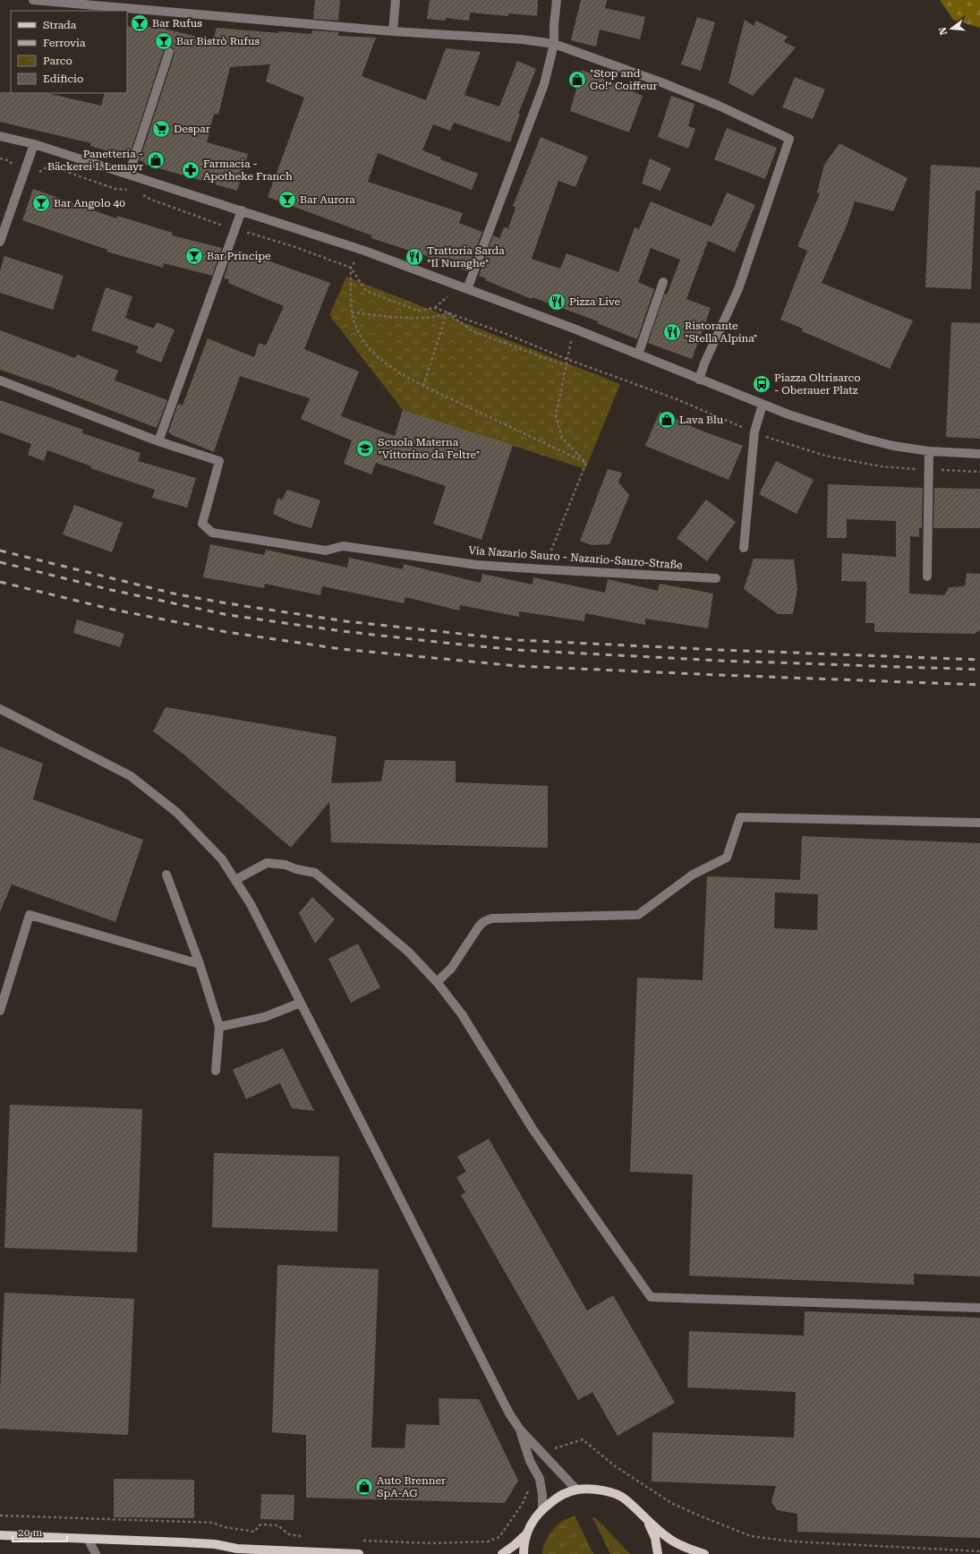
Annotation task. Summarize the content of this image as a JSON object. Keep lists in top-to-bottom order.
{
  "streets": {
    "street": ["Via Nazario Sauro - Nazario-Sauro-Straße"]
  },
  "places": {
    "bar": [
      "Bar Rufus",
      "Bar Bistrò Rufus",
      "Bar Aurora",
      "Bar Angolo 40",
      "Bar Principe"
    ],
    "shop": [
      "\"Stop and Go!\" Coiffeur",
      "Panetteria - Bäckerei I. Lemayr",
      "Lava Blu",
      "Auto Brenner SpA-AG"
    ],
    "supermarket": ["Despar"],
    "pharmacy": ["Farmacia - Apotheke Franch"],
    "restaurant": ["Trattoria Sarda \"Il Nuraghe\"", "Pizza Live", "Ristorante \"Stella Alpina\""],
    "bus stop": ["Piazza Oltrisarco - Oberauer Platz"],
    "school or university": ["Scuola Materna \"Vittorino da Feltre\""]
  },
  "legend": [
    "Strada",
    "Ferrovia",
    "Parco",
    "Edificio"
  ],
  "scale_bar": "20 m",
  "north": "left"
}
